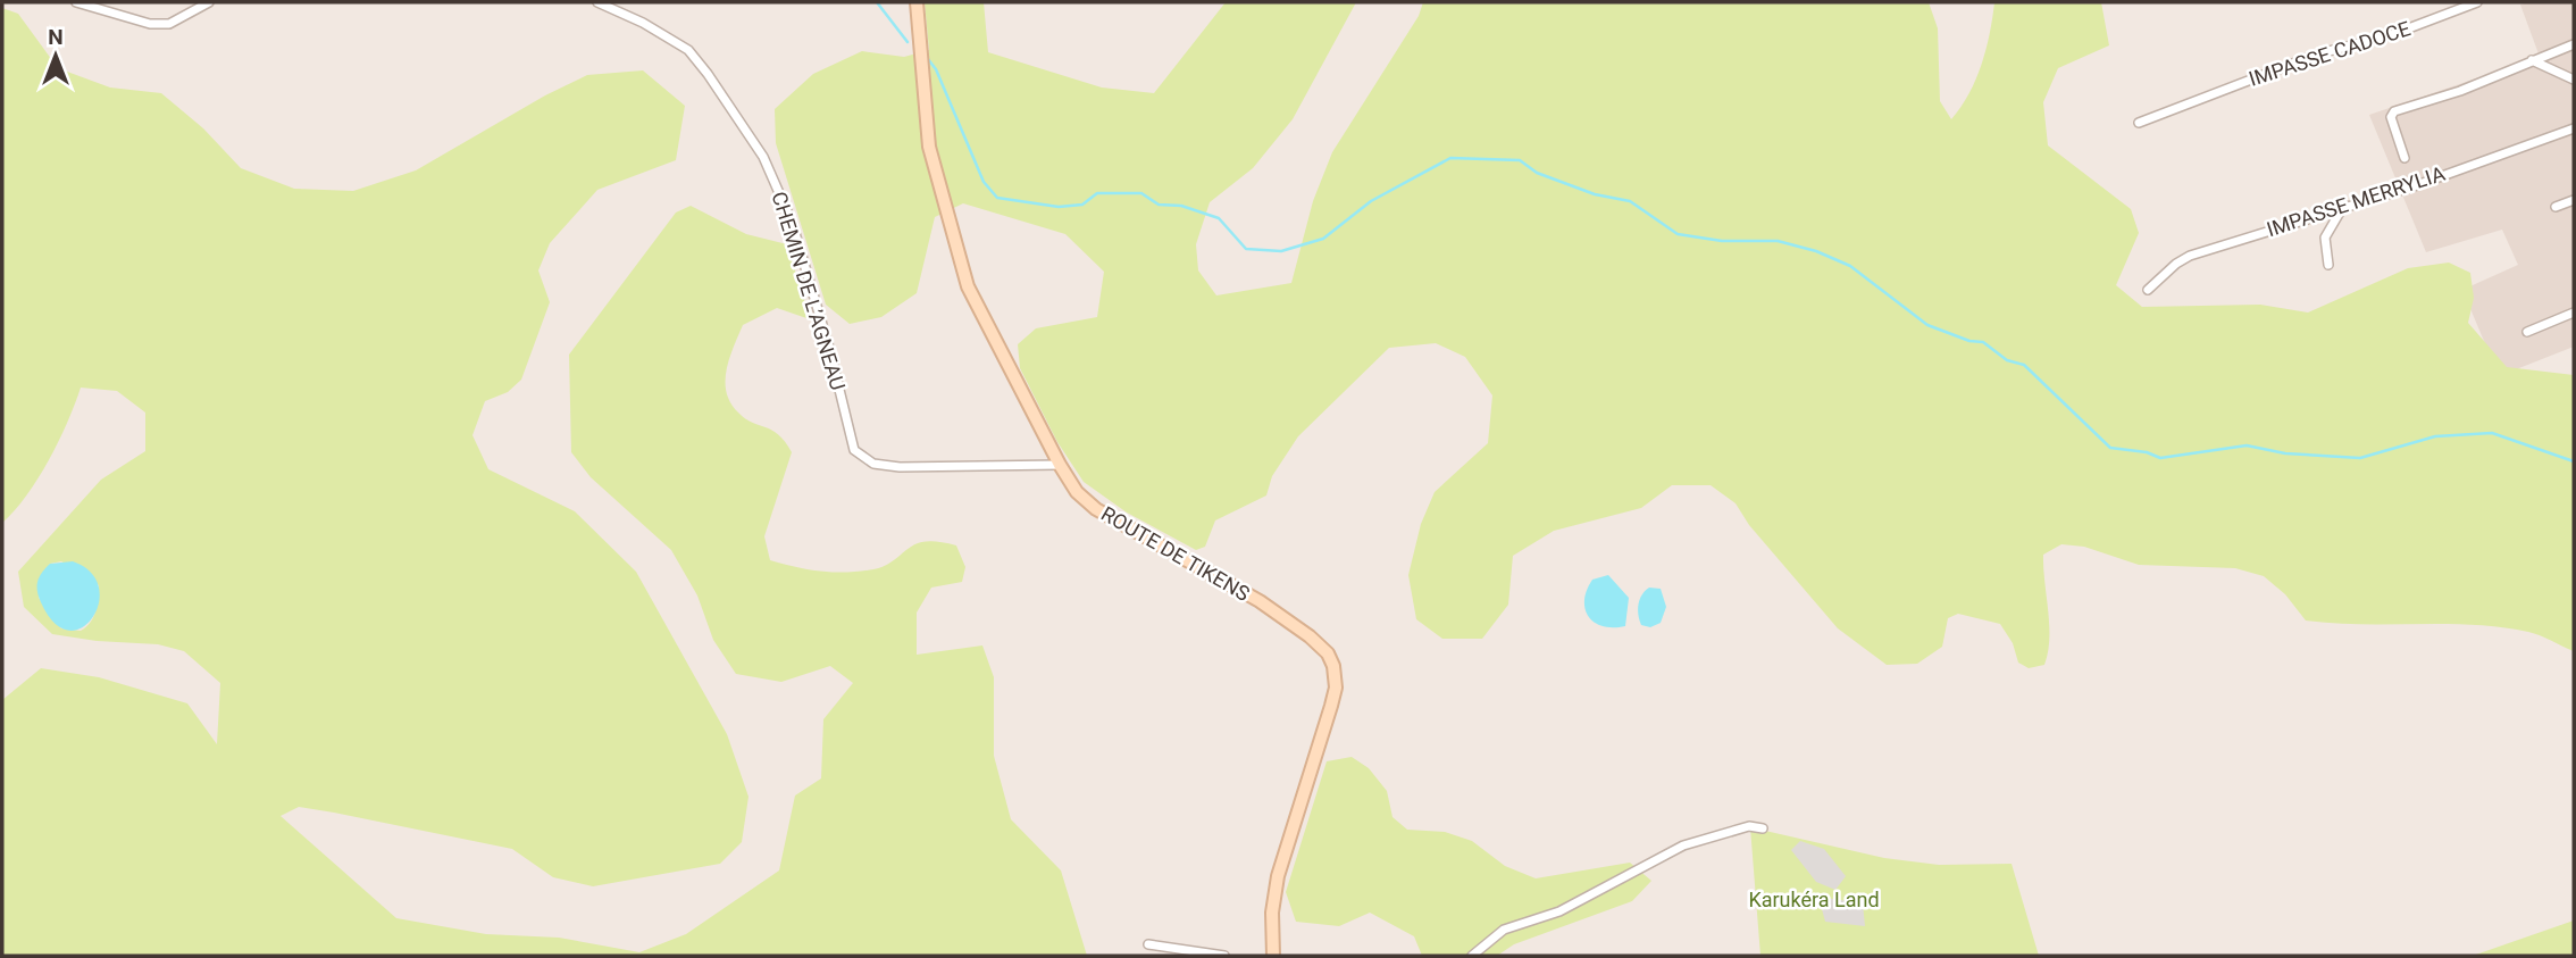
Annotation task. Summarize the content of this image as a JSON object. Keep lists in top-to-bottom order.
{
  "streets": {
    "street": [
      "IMPASSE CADOCE",
      "IMPASSE MERRYLIA",
      "CHEMIN DE L’AGNEAU",
      "ROUTE DE TIKENS"
    ]
  },
  "crossings": [
    ["CHEMIN DE L’AGNEAU", "ROUTE DE TIKENS"]
  ],
  "parks": ["Karukéra Land"],
  "north": "top"
}
